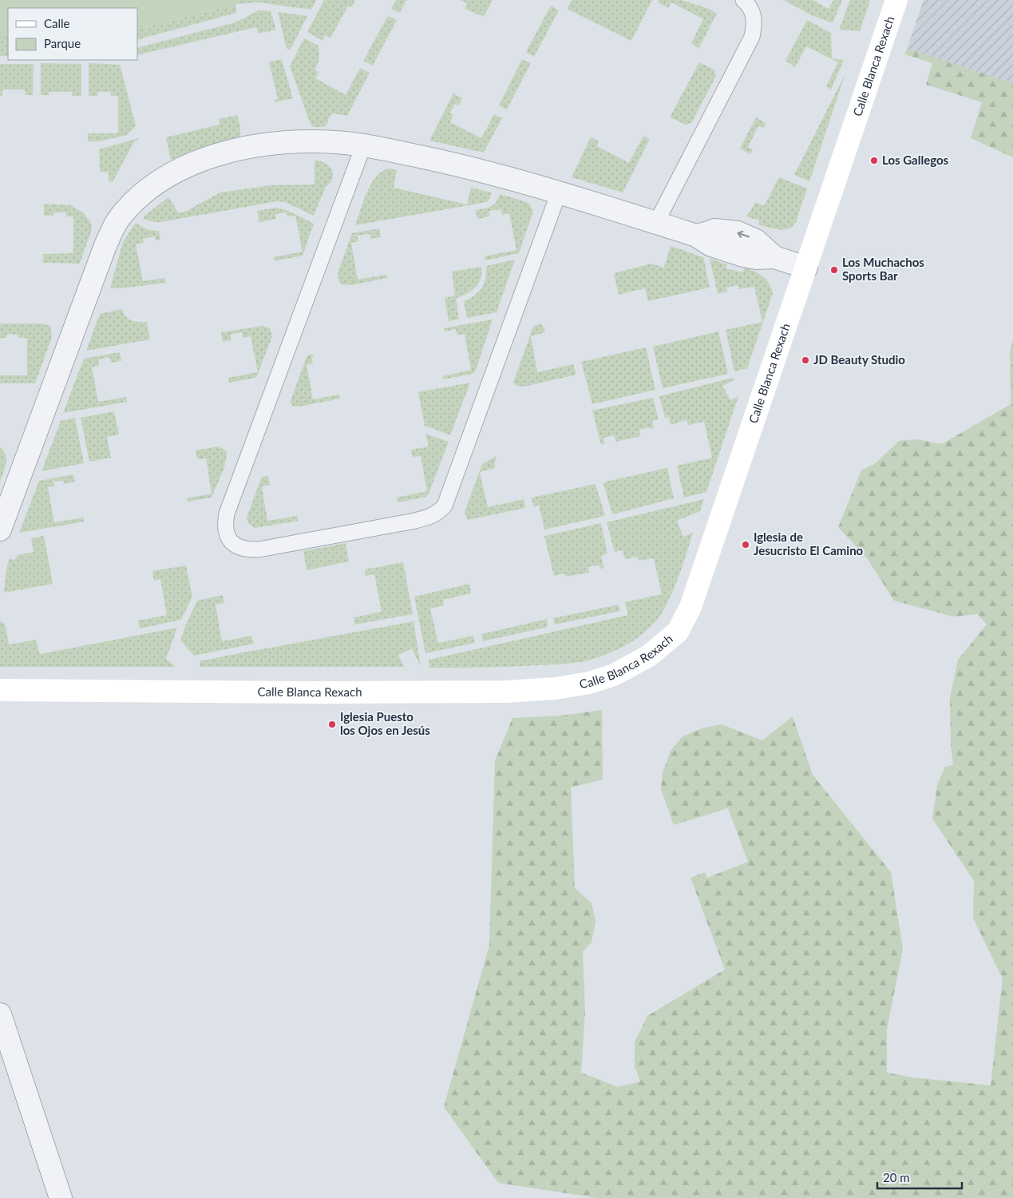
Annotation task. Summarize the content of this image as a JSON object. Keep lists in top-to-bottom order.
{
  "streets": {
    "street": ["Calle Blanca Rexach"]
  },
  "places": [
    "Los Gallegos",
    "Los Muchachos Sports Bar",
    "JD Beauty Studio",
    "Iglesia de Jesucristo El Camino",
    "Iglesia Puesto los Ojos en Jesús"
  ],
  "legend": ["Calle", "Parque"],
  "scale_bar": "20 m"
}
